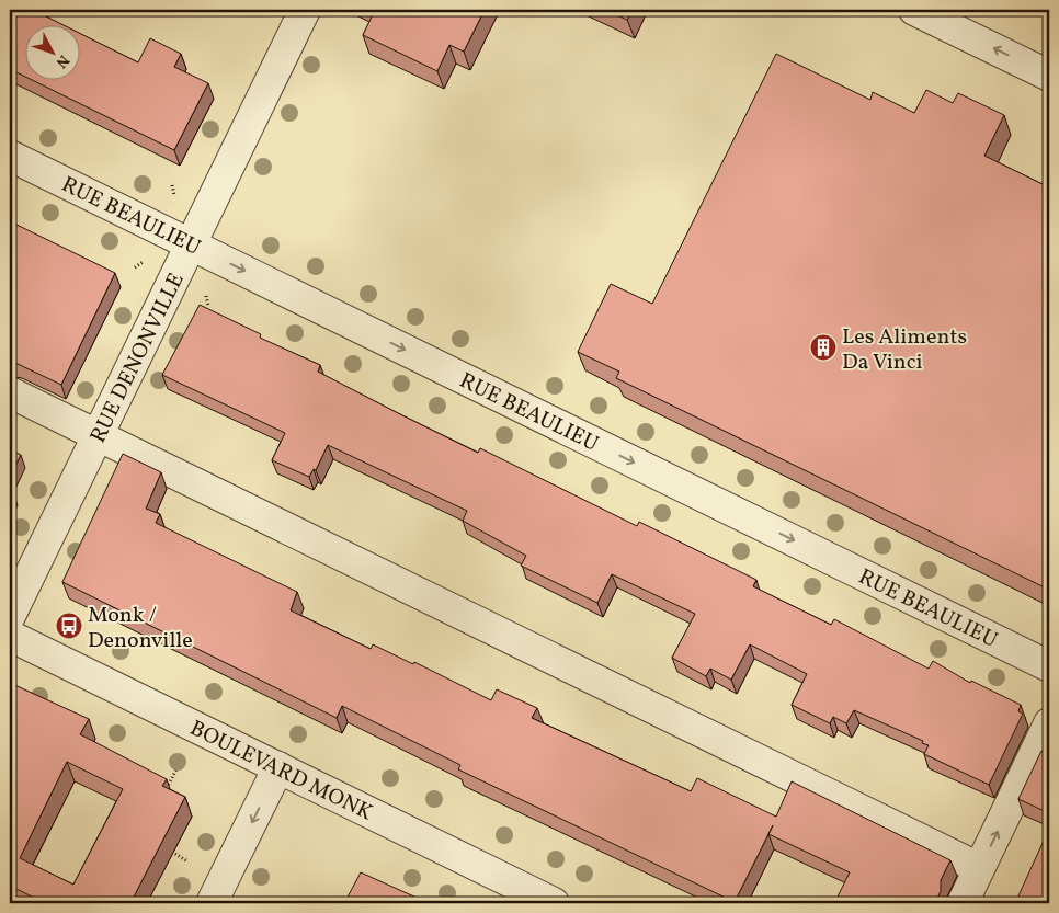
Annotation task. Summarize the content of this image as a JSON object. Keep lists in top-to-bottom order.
{
  "streets": {
    "street": ["RUE BEAULIEU", "RUE DENONVILLE", "BOULEVARD MONK"]
  },
  "crossings": [
    ["RUE BEAULIEU", "RUE DENONVILLE"]
  ],
  "places": {
    "building": ["Les Aliments Da Vinci"],
    "bus stop": ["Monk / Denonville"]
  },
  "north": "bottom right"
}
